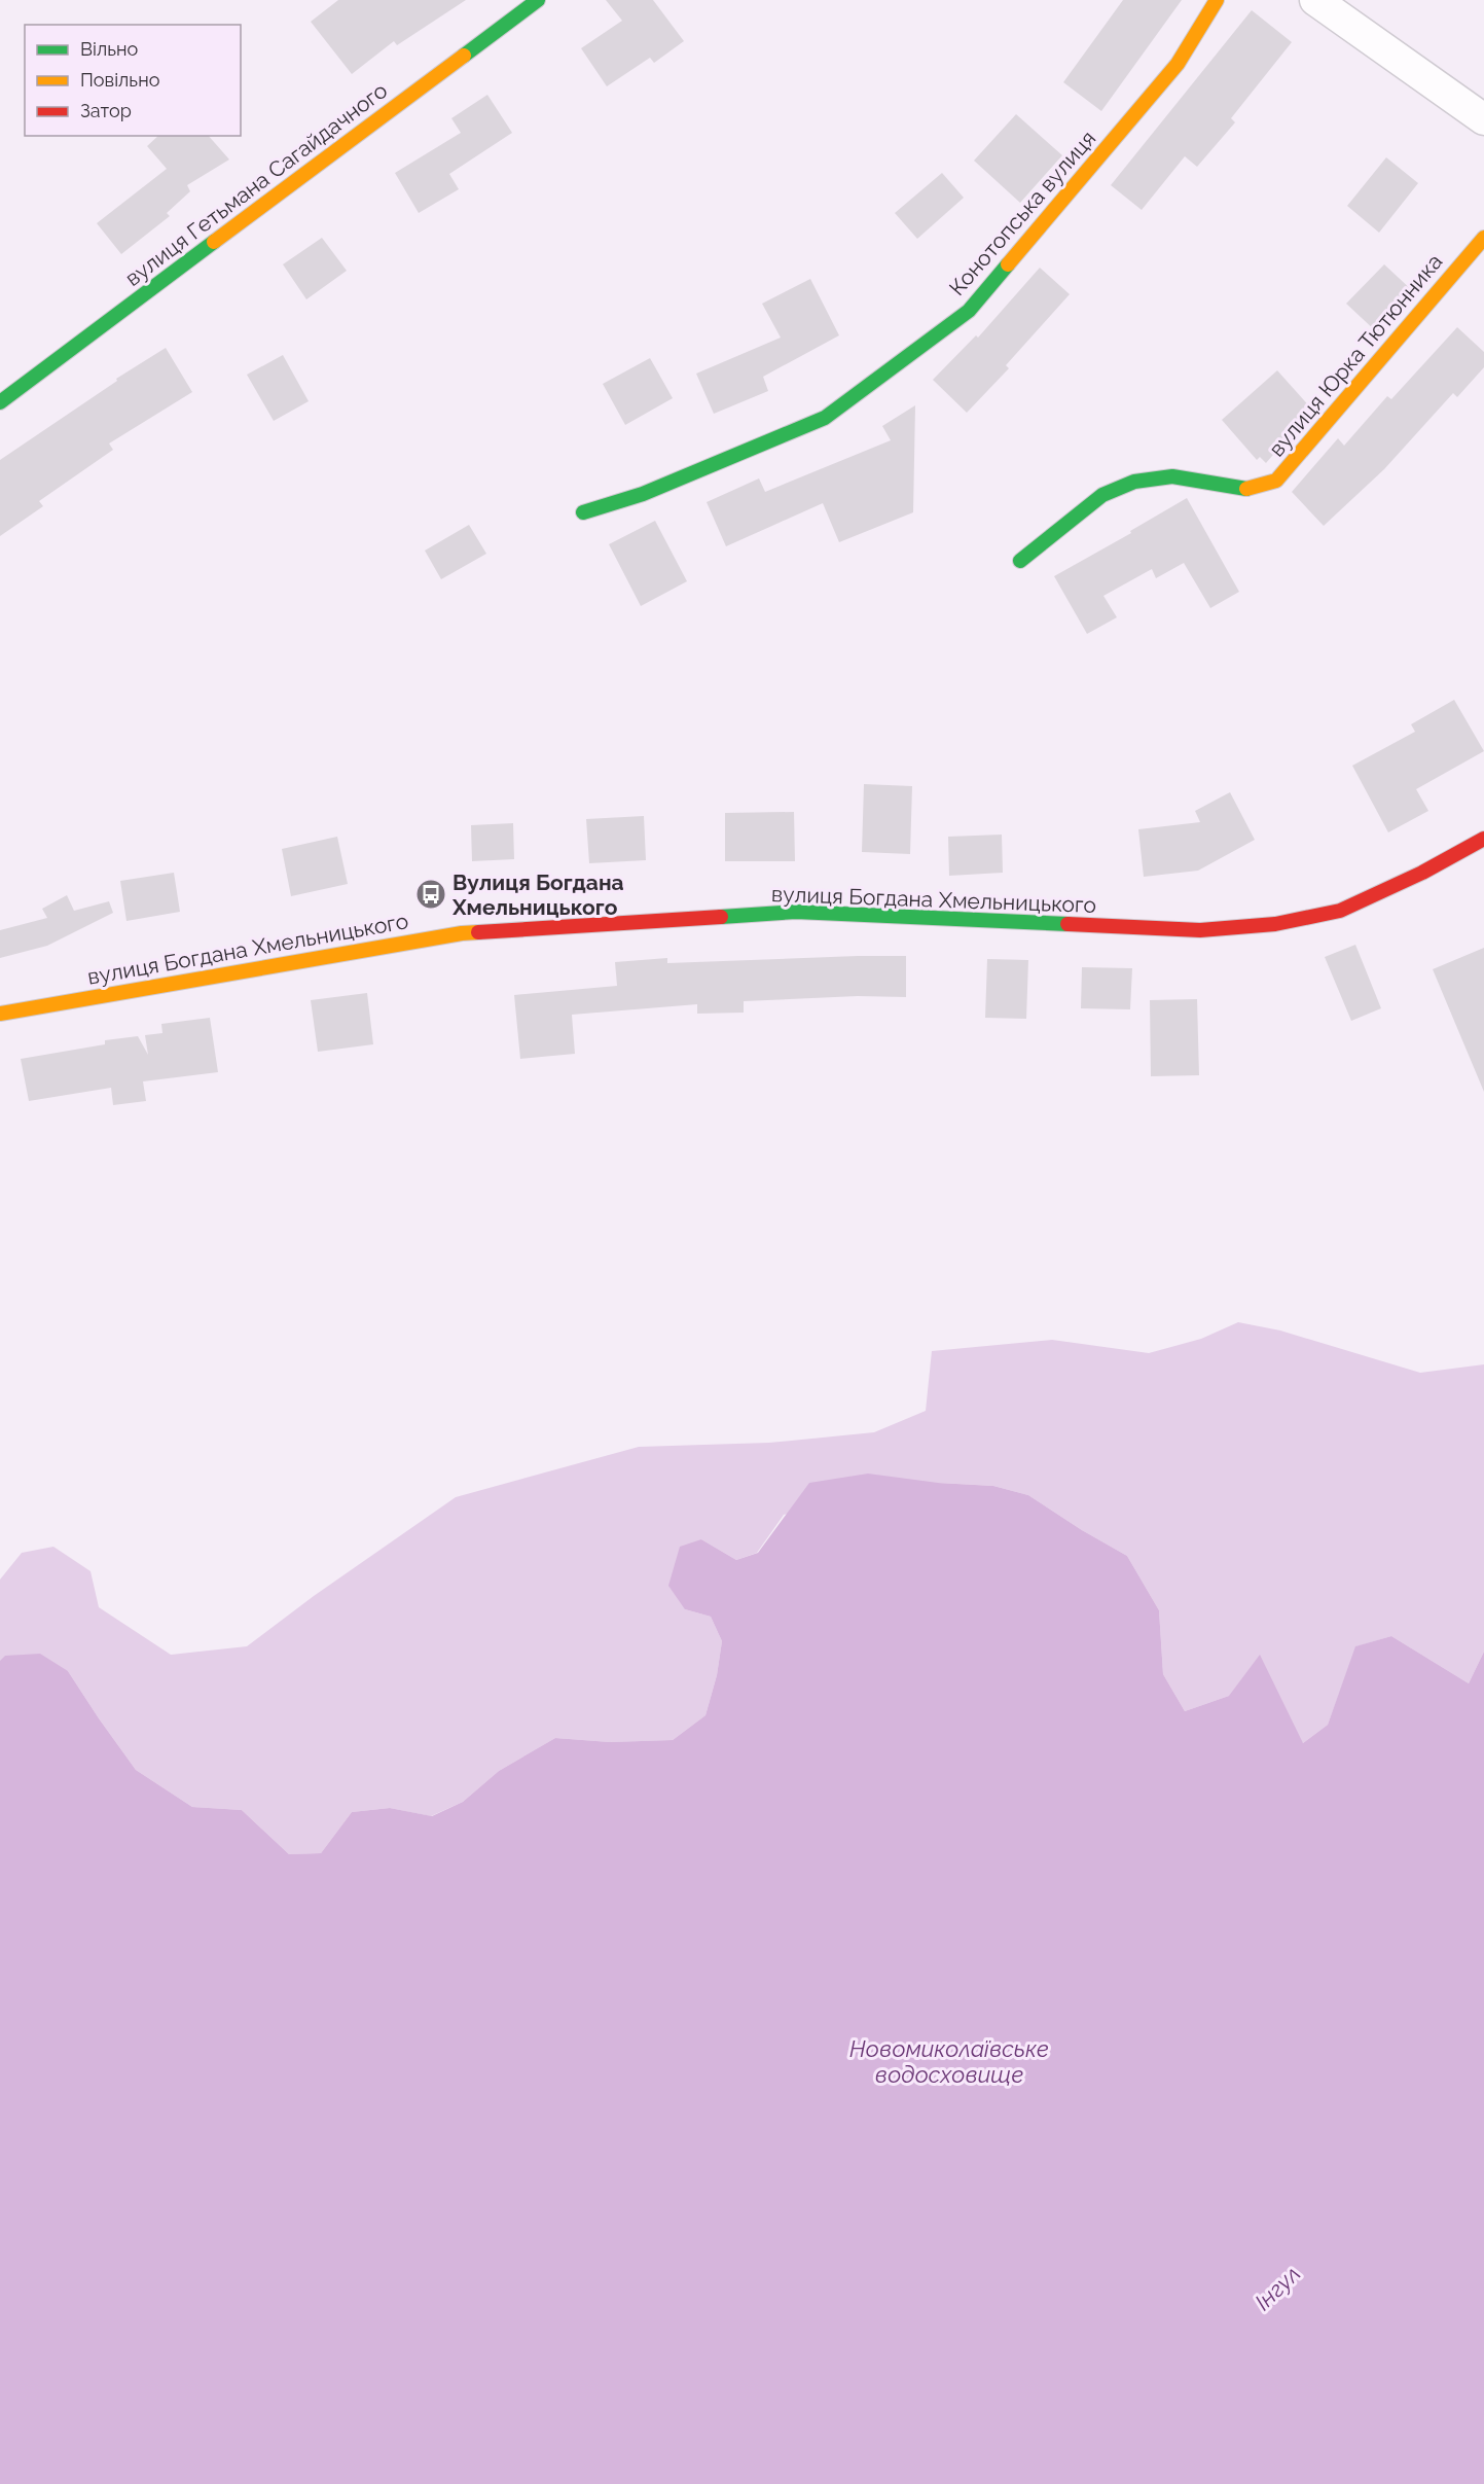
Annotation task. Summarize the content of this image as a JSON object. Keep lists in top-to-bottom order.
{
  "streets": {
    "street": [
      "вулиця Гетьмана Сагайдачного",
      "Конотопська вулиця",
      "вулиця Юрка Тютюнника",
      "вулиця Богдана Хмельницького"
    ]
  },
  "water": ["Новомиколаївське водосховище", "Інгул"],
  "places": {
    "bus stop": ["Вулиця Богдана Хмельницького"]
  },
  "legend": ["Вільно", "Повільно", "Затор"]
}
